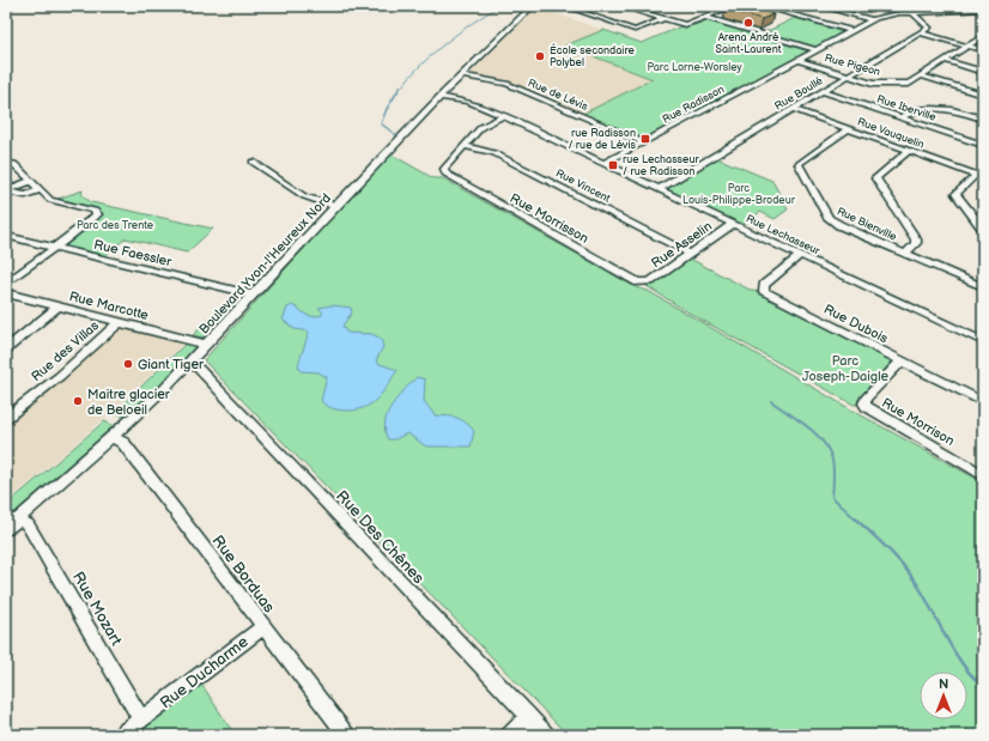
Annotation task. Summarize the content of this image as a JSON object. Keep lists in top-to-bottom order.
{
  "streets": {
    "street": [
      "Rue Pigeon",
      "Rue Boullé",
      "Rue de Lévis",
      "Rue Radisson",
      "Rue Iberville",
      "Rue Vauquelin",
      "Rue Vincent",
      "Rue Morrisson",
      "Rue Bienville",
      "Rue Lechasseur",
      "Rue Asselin",
      "Rue Faessler",
      "Boulevard Yvon-l'Heureux Nord",
      "Rue Marcotte",
      "Rue Dubois",
      "Rue des Villas",
      "Rue Morrison",
      "Rue Des Chênes",
      "Rue Borduas",
      "Rue Mozart",
      "Rue Ducharme"
    ]
  },
  "crossings": [
    ["Rue Pigeon", "Rue Boullé"],
    ["Rue Pigeon", "Rue Radisson"],
    ["Rue Boullé", "Rue Iberville"],
    ["Rue Boullé", "Rue Vauquelin"],
    ["Rue Boullé", "Rue Lechasseur"],
    ["Rue de Lévis", "Rue Radisson"],
    ["Rue de Lévis", "Boulevard Yvon-l'Heureux Nord"],
    ["Rue Radisson", "Rue Lechasseur"],
    ["Rue Vauquelin", "Rue Bienville"],
    ["Rue Vincent", "Rue Morrisson"],
    ["Rue Vincent", "Rue Asselin"],
    ["Rue Morrisson", "Rue Asselin"],
    ["Rue Lechasseur", "Rue Asselin"],
    ["Rue Lechasseur", "Boulevard Yvon-l'Heureux Nord"],
    ["Rue Lechasseur", "Rue Dubois"],
    ["Rue Faessler", "Boulevard Yvon-l'Heureux Nord"],
    ["Boulevard Yvon-l'Heureux Nord", "Rue Marcotte"],
    ["Boulevard Yvon-l'Heureux Nord", "Rue Des Chênes"],
    ["Boulevard Yvon-l'Heureux Nord", "Rue Borduas"],
    ["Boulevard Yvon-l'Heureux Nord", "Rue Mozart"],
    ["Rue Marcotte", "Rue des Villas"],
    ["Rue Dubois", "Rue Morrison"],
    ["Rue Borduas", "Rue Ducharme"],
    ["Rue Mozart", "Rue Ducharme"]
  ],
  "parks": [
    "Parc Lorne-Worsley",
    "Parc Louis-Philippe-Brodeur",
    "Parc des Trente",
    "Parc Joseph-Daigle"
  ],
  "places": {
    "other": [
      "Arena André Saint-Laurent",
      "École secondaire Polybel",
      "Giant Tiger",
      "Maitre glacier de Beloeil"
    ],
    "transit": ["rue Radisson / rue de Lévis", "rue Lechasseur / rue Radisson"]
  },
  "north": "top"
}
